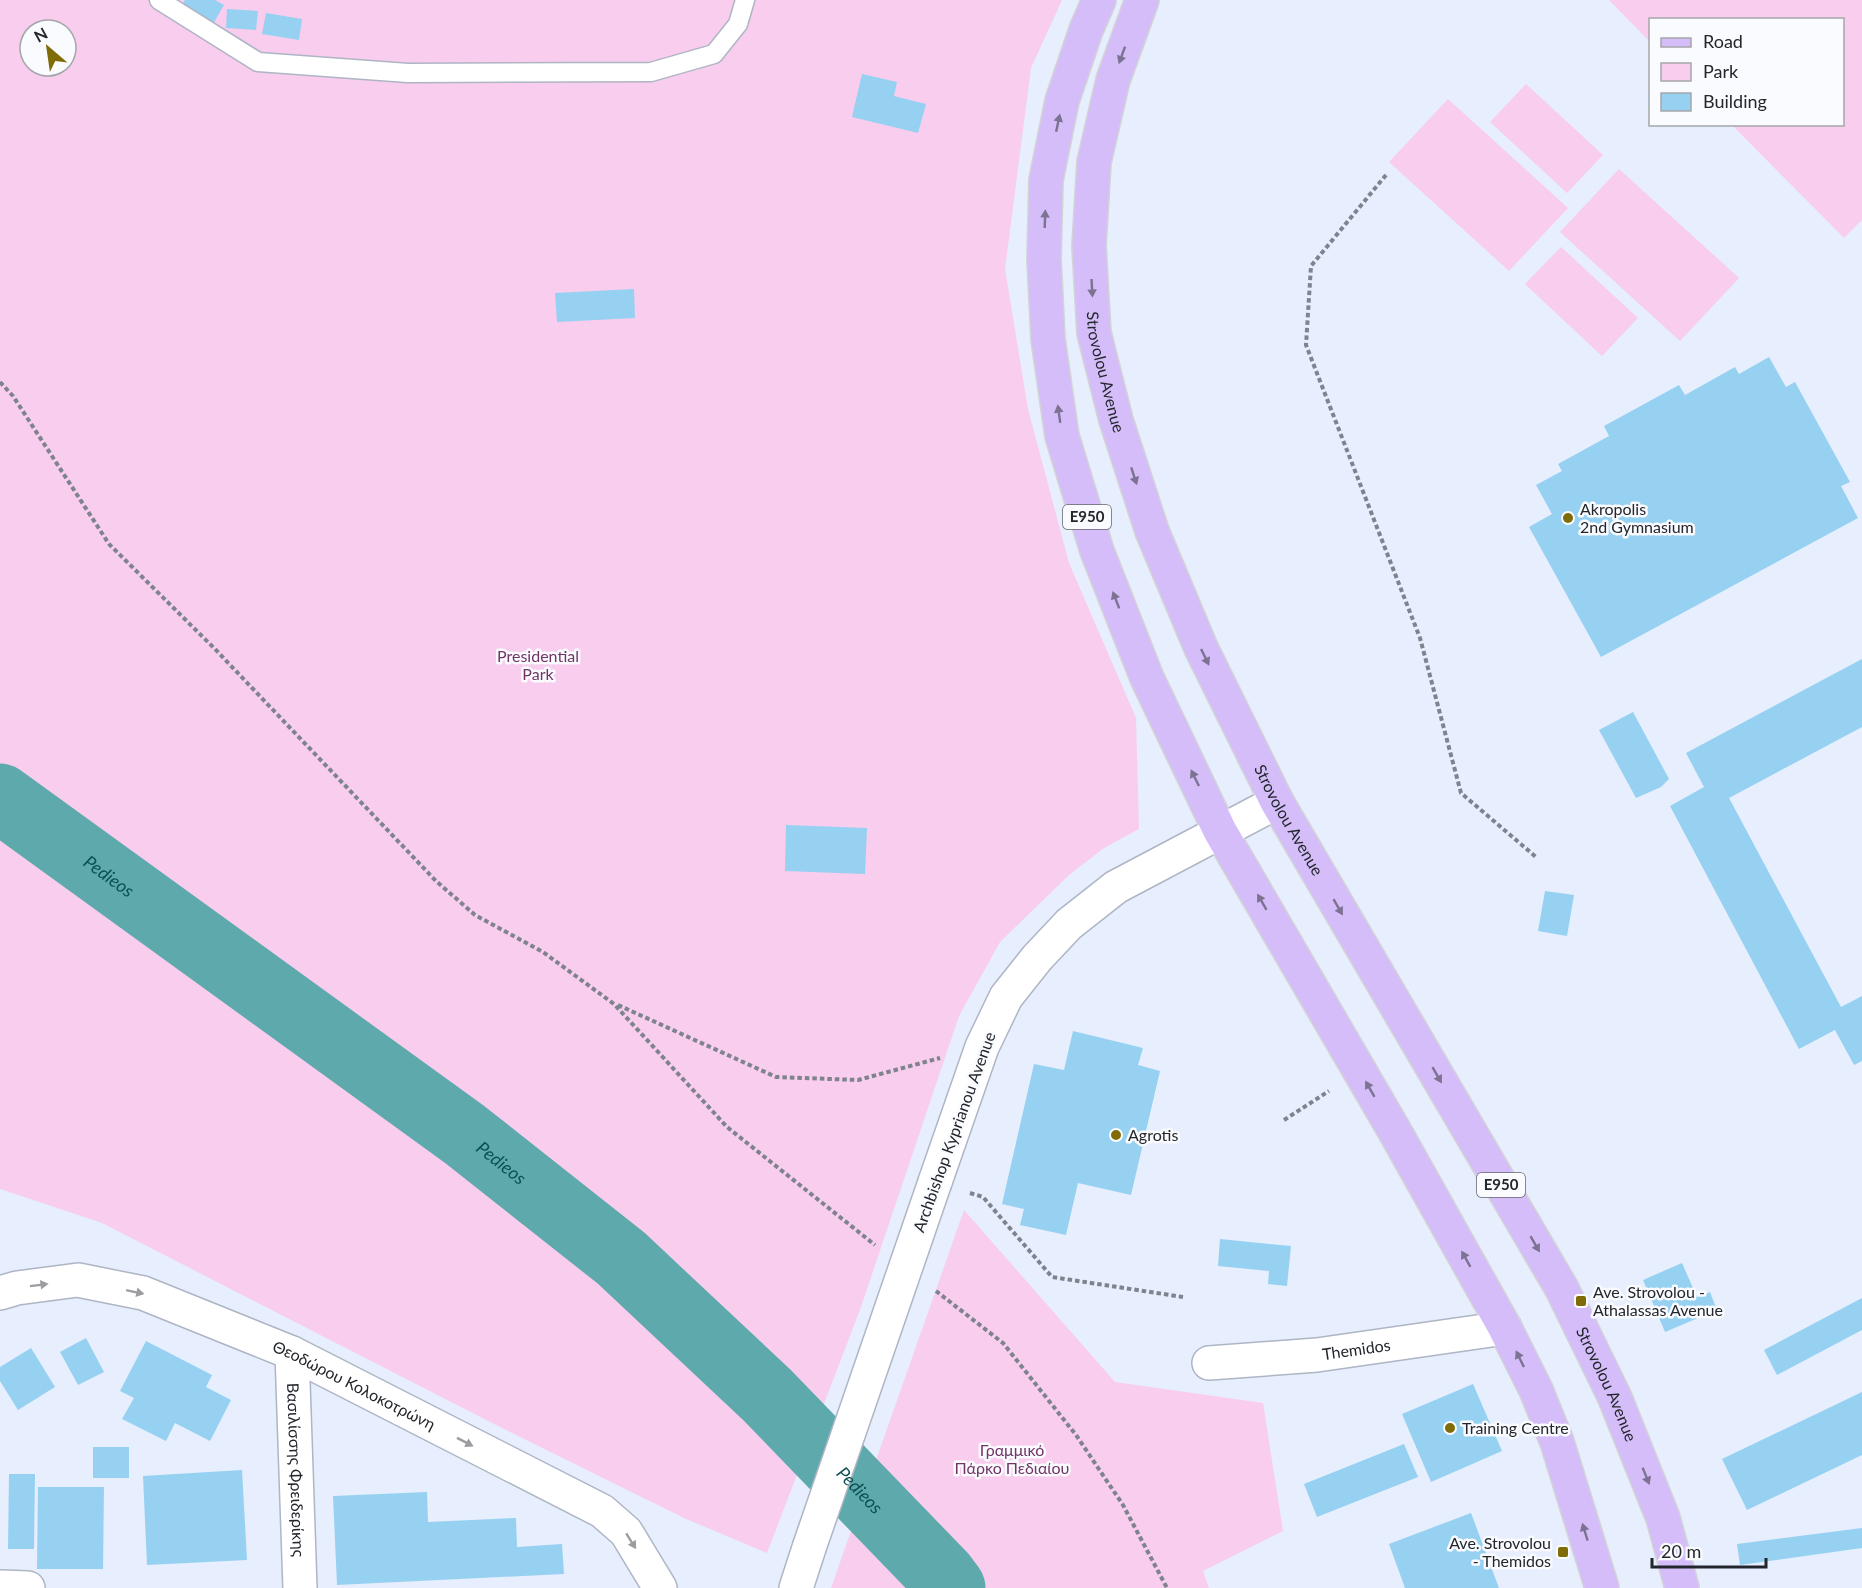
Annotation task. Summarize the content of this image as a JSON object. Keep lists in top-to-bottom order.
{
  "streets": {
    "main road": ["Strovolou Avenue", "E950"],
    "street": [
      "Archbishop Kyprianou Avenue",
      "Themidos",
      "Θεοδώρου Κολοκοτρώνη",
      "Βασιλίσσης Φρειδερίκης"
    ]
  },
  "crossings": [
    ["Strovolou Avenue", "Archbishop Kyprianou Avenue"],
    ["E950", "Archbishop Kyprianou Avenue"],
    ["E950", "Themidos"],
    ["Θεοδώρου Κολοκοτρώνη", "Βασιλίσσης Φρειδερίκης"]
  ],
  "one_way": ["Θεοδώρου Κολοκοτρώνη"],
  "water": ["Pedieos"],
  "parks": ["Presidential Park", "Γραμμικό Πάρκο Πεδιαίου"],
  "places": {
    "other": ["Akropolis 2nd Gymnasium", "Agrotis", "Training Centre"],
    "transit": ["Ave. Strovolou - Athalassas Avenue", "Ave. Strovolou - Themidos"]
  },
  "legend": ["Road", "Park", "Building"],
  "scale_bar": "20 m",
  "north": "top left"
}
